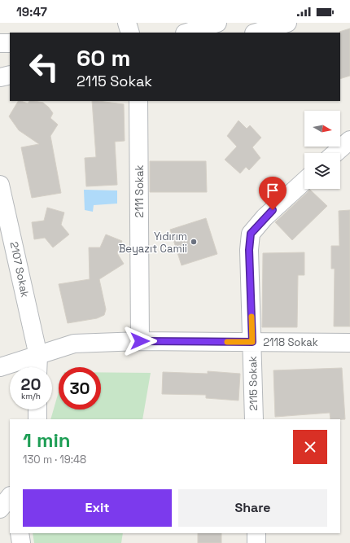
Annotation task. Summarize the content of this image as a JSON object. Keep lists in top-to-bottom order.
{
  "streets": {
    "street": [
      "2111 Sokak",
      "2107 Sokak",
      "2118 Sokak",
      "2115 Sokak"
    ]
  },
  "crossings": [
    ["2111 Sokak", "2118 Sokak"],
    ["2107 Sokak", "2118 Sokak"],
    ["2118 Sokak", "2115 Sokak"]
  ],
  "places": ["Yıdırım Beyazıt Camii"],
  "north": "right",
  "page": {
    "status": "19:47",
    "turn": ["60 m", "2115 Sokak"],
    "speed": "20 km/h",
    "limit": "30",
    "heading": ["1 min", "130 m · 19:48"],
    "buttons": ["Exit", "Share"]
  }
}
